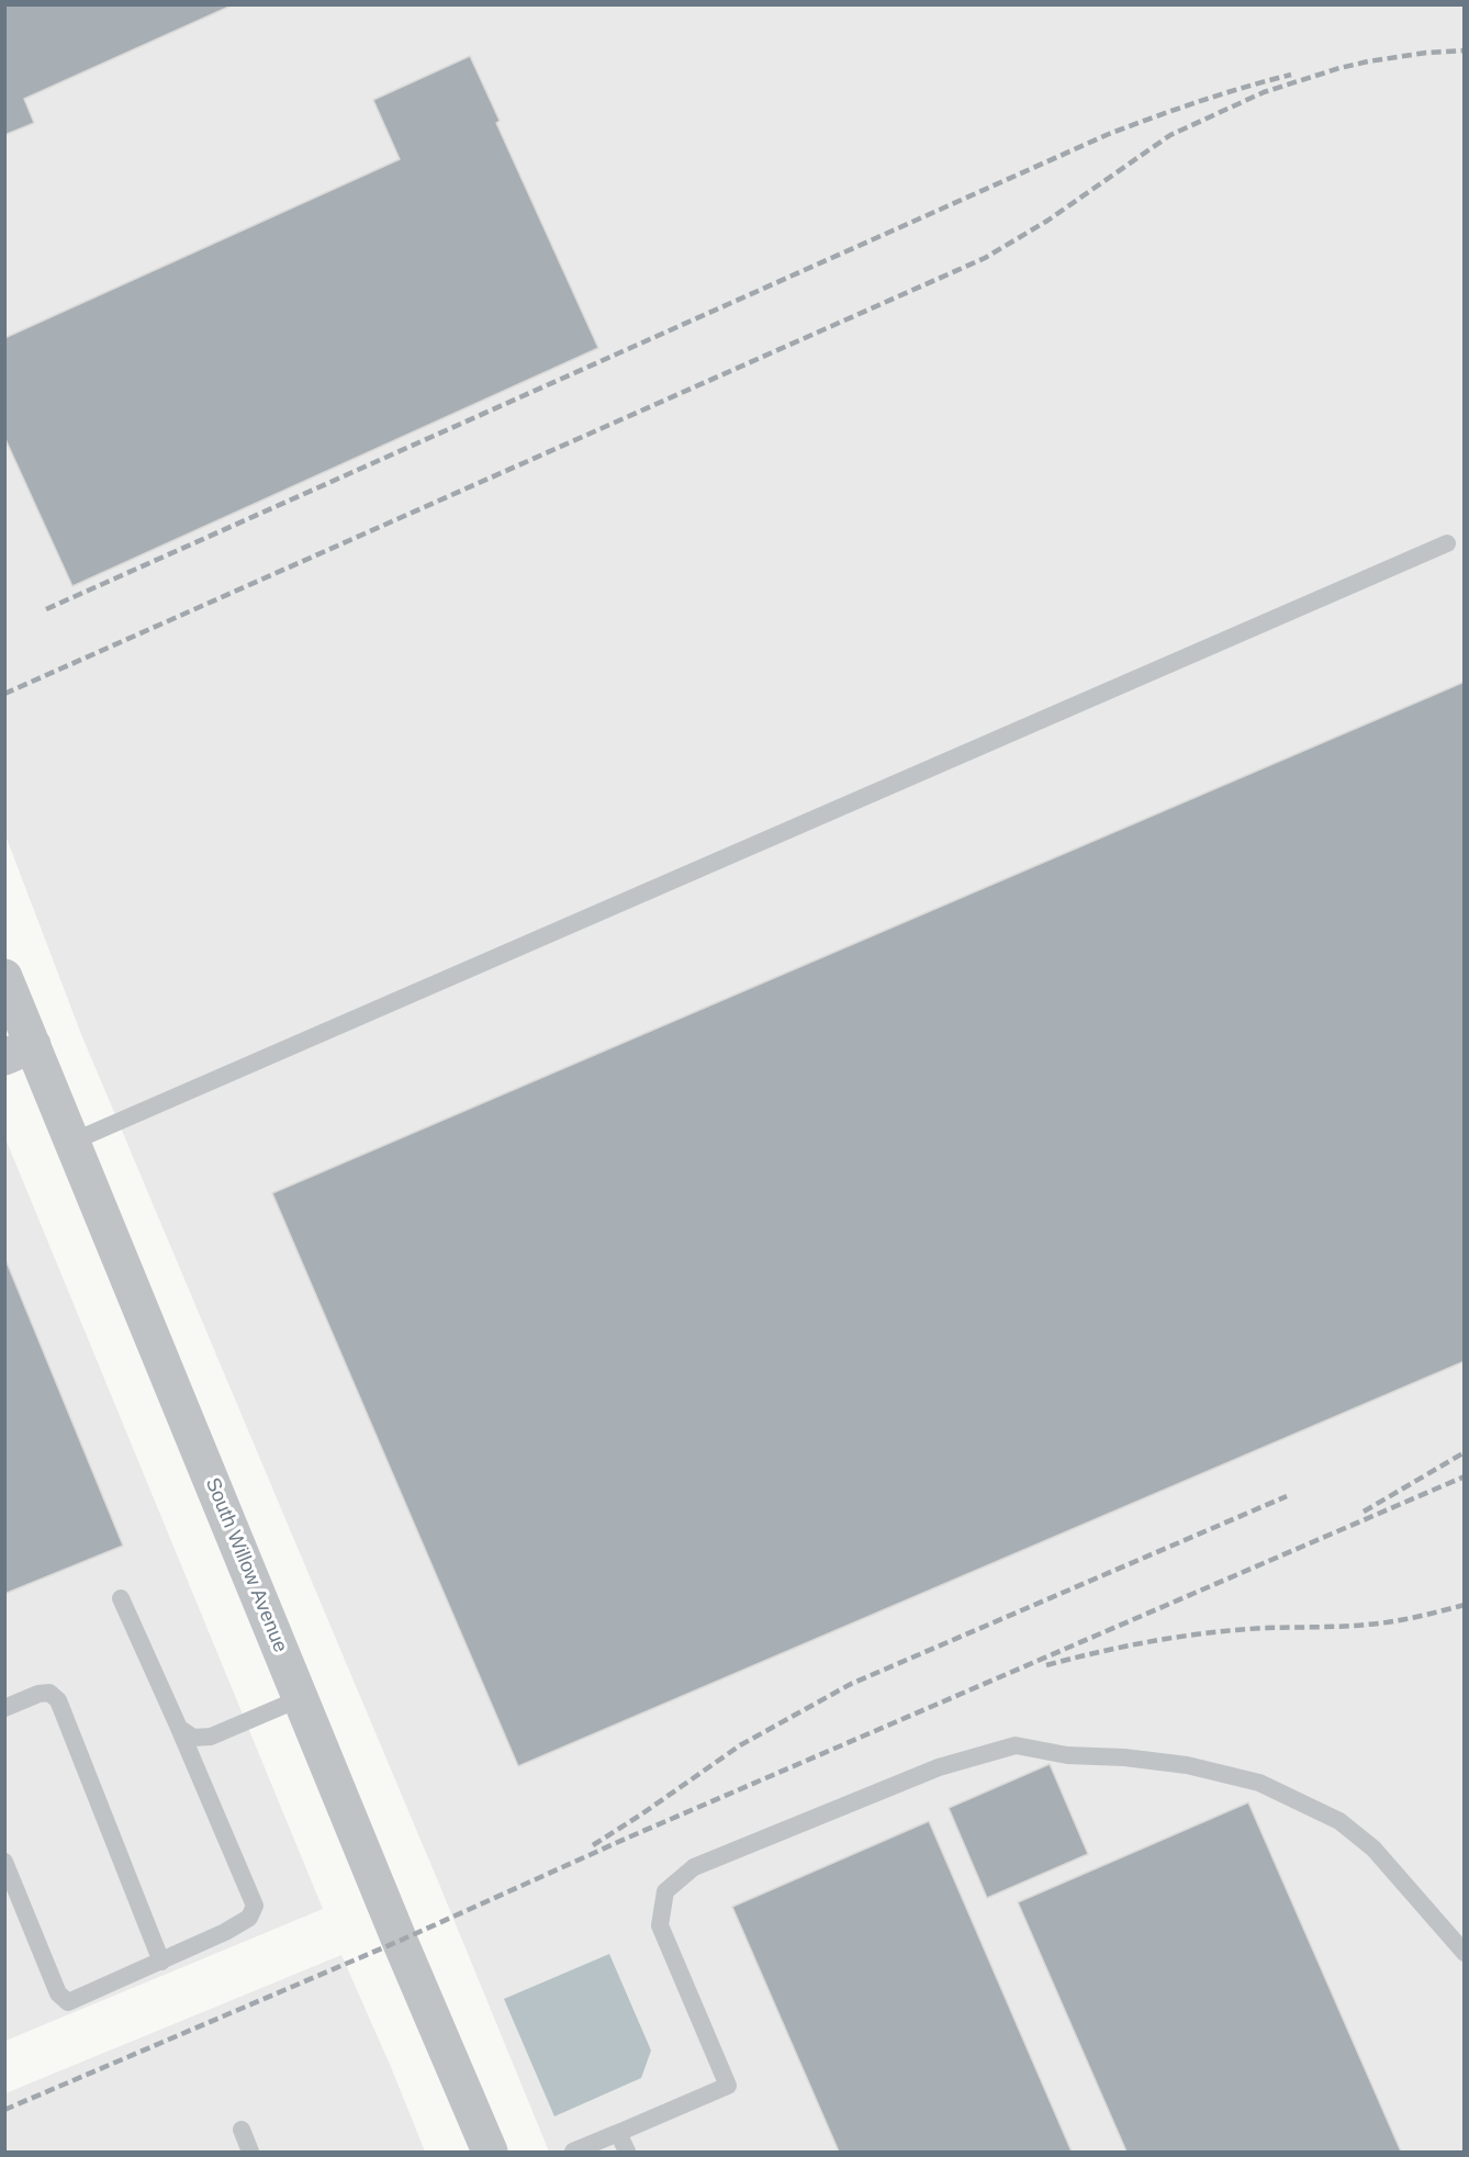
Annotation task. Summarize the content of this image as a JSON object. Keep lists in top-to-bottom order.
{
  "streets": {
    "street": ["South Willow Avenue"]
  }
}
